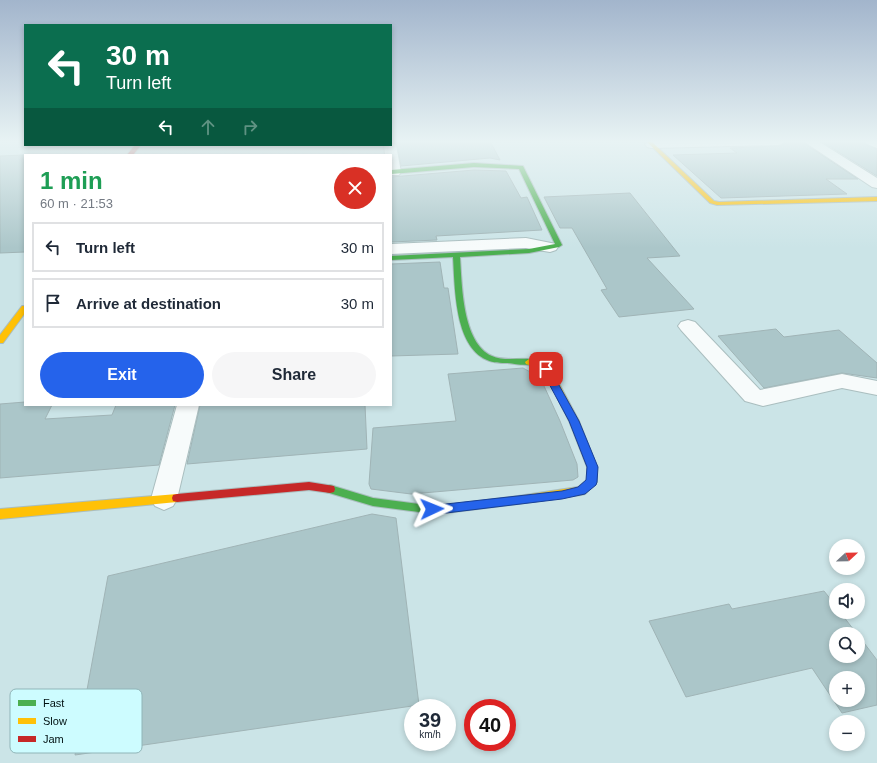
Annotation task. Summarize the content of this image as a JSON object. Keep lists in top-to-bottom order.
{
  "legend": ["Fast", "Slow", "Jam"],
  "north": "right",
  "page": {
    "turn": ["30 m", "Turn left"],
    "heading": ["1 min", "60 m · 21:53"],
    "list": [
      {
        "name": "Turn left",
        "value": "30 m"
      },
      {
        "name": "Arrive at destination",
        "value": "30 m"
      }
    ],
    "buttons": ["Exit", "Share"],
    "map_buttons": ["+", "−"],
    "speed": "39 km/h",
    "limit": "40"
  }
}
